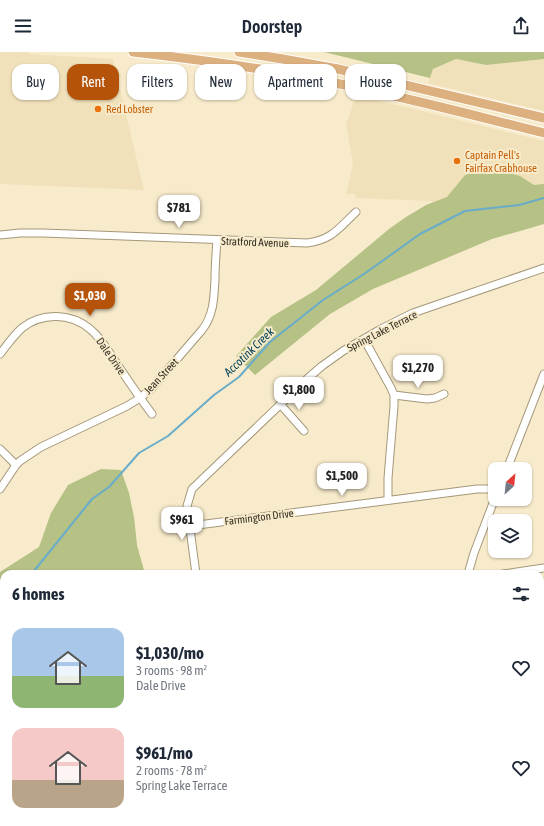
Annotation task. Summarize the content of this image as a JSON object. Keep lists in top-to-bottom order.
{
  "streets": {
    "street": [
      "Stratford Avenue",
      "Spring Lake Terrace",
      "Dale Drive",
      "Jean Street",
      "Farmington Drive"
    ]
  },
  "crossings": [
    ["Stratford Avenue", "Jean Street"],
    ["Spring Lake Terrace", "Farmington Drive"],
    ["Dale Drive", "Jean Street"]
  ],
  "water": ["Accotink Creek"],
  "places": ["Red Lobster", "Captain Pell's Fairfax Crabhouse"],
  "north": "top right",
  "page": {
    "header": "Doorstep",
    "chip": [
      "Buy",
      "Rent",
      "Filters",
      "New",
      "Apartment",
      "House"
    ],
    "price": [
      "$781",
      "$1,030",
      "$1,270",
      "$1,800",
      "$1,500",
      "$961"
    ],
    "heading": "6 homes",
    "list": [
      {
        "name": "$1,030/mo",
        "note": "3 rooms · 98 m² · Dale Drive"
      },
      {
        "name": "$961/mo",
        "note": "2 rooms · 78 m² · Spring Lake Terrace"
      }
    ]
  }
}
